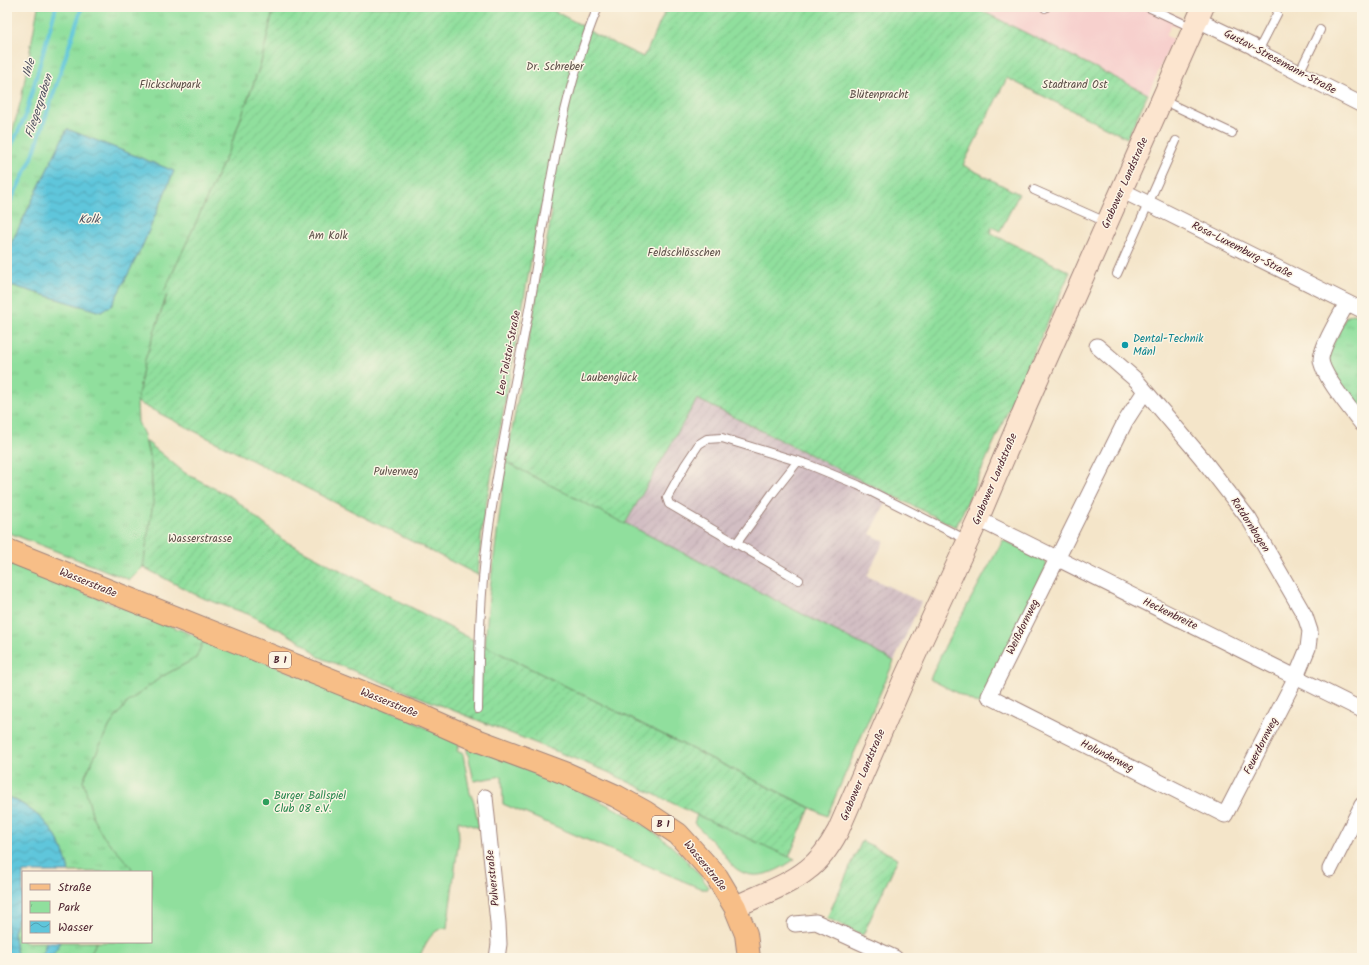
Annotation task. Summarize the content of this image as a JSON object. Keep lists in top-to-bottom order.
{
  "streets": {
    "main road": ["Grabower Landstraße", "Wasserstraße", "B 1"],
    "street": [
      "Gustav-Stresemann-Straße",
      "Rosa-Luxemburg-Straße",
      "Rotdornbogen",
      "Heckenbreite",
      "Weißdornweg",
      "Feuerdornweg",
      "Holunderweg",
      "Pulverstraße"
    ],
    "lane": ["Leo-Tolstoi-Straße"]
  },
  "crossings": [
    ["Gustav-Stresemann-Straße", "Grabower Landstraße"],
    ["Grabower Landstraße", "Rosa-Luxemburg-Straße"],
    ["Grabower Landstraße", "Wasserstraße"],
    ["Grabower Landstraße", "Heckenbreite"],
    ["Grabower Landstraße", "B 1"],
    ["Rotdornbogen", "Heckenbreite"],
    ["Rotdornbogen", "Feuerdornweg"],
    ["Wasserstraße", "B 1"],
    ["Heckenbreite", "Weißdornweg"],
    ["Heckenbreite", "Feuerdornweg"],
    ["Weißdornweg", "Holunderweg"],
    ["Feuerdornweg", "Holunderweg"]
  ],
  "water": ["Ihle", "Fliegergraben", "Kolk"],
  "parks": [
    "Dr. Schreber",
    "Flickschupark",
    "Stadtrand Ost",
    "Blütenpracht",
    "Am Kolk",
    "Feldschlösschen",
    "Laubenglück",
    "Pulverweg",
    "Wasserstrasse"
  ],
  "places": ["Dental-Technik Mänl", "Burger Ballspiel Club 08 e.V."],
  "legend": ["Straße", "Park", "Wasser"]
}
